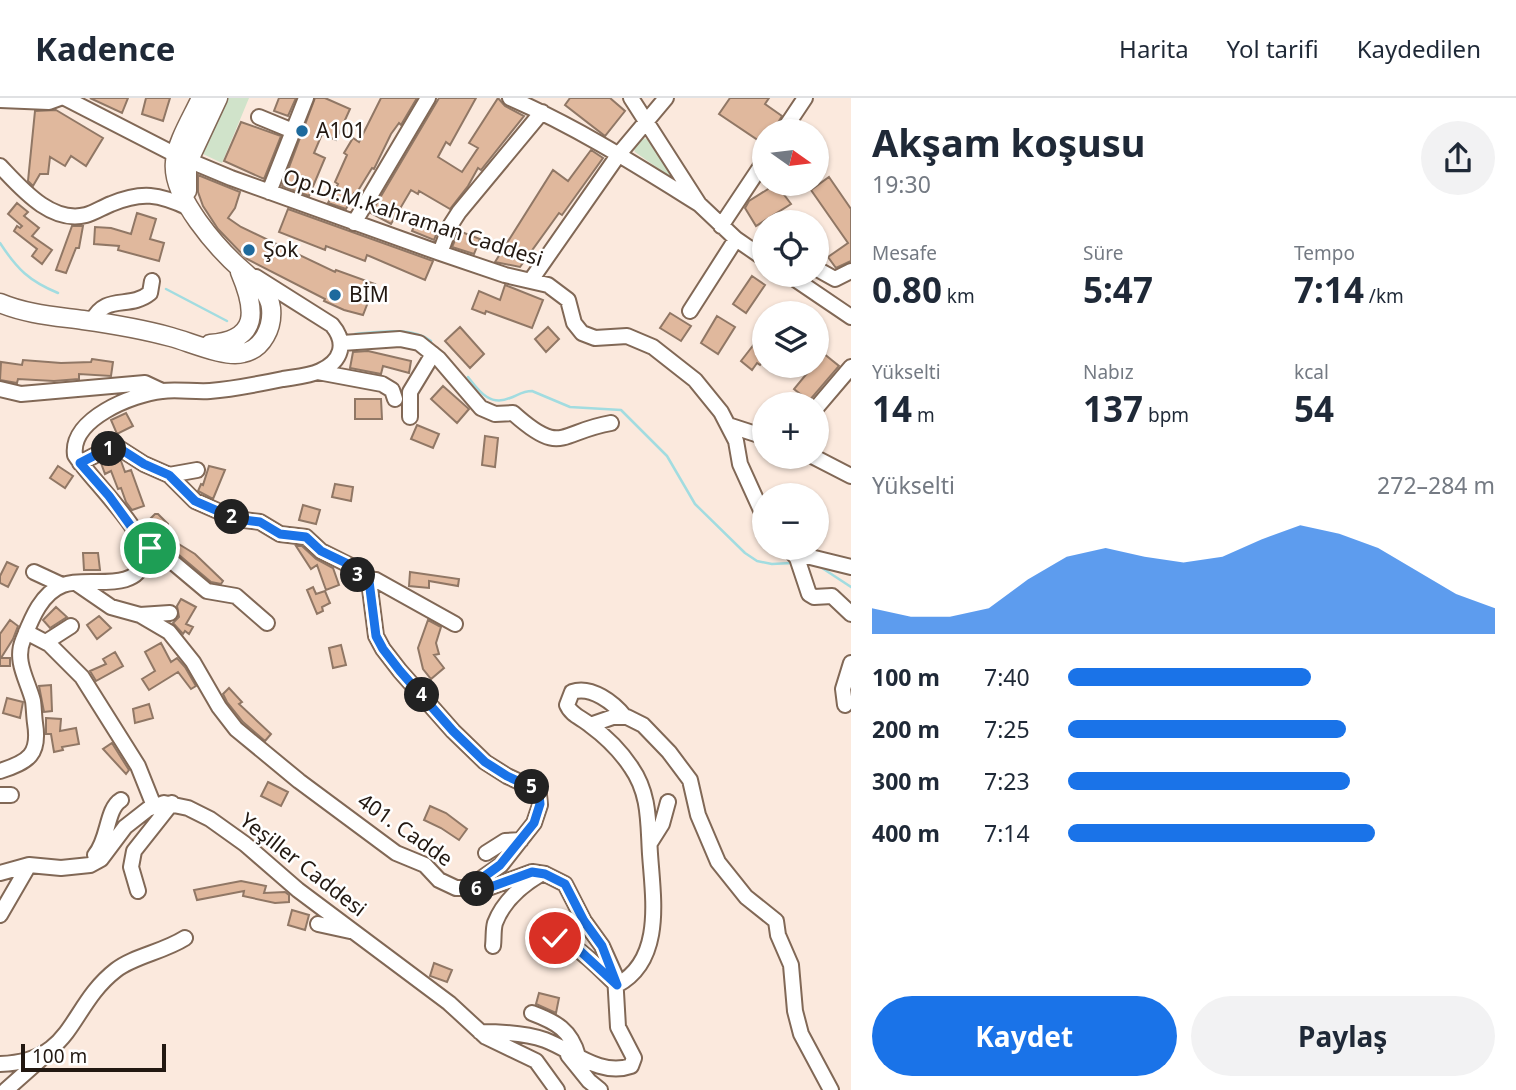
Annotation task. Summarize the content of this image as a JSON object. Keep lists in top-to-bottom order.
{
  "streets": {
    "street": ["Op.Dr.M.Kahraman Caddesi", "401. Cadde", "Yeşiller Caddesi"]
  },
  "places": ["A101", "Şok", "BİM"],
  "scale_bar": "100 m",
  "north": "right",
  "page": {
    "header": "Kadence",
    "nav": ["Harita", "Yol tarifi", "Kaydedilen"],
    "heading": ["Akşam koşusu", "19:30"],
    "map_buttons": ["+", "−"],
    "stats": [
      ["Mesafe", "0.80 km"],
      ["Süre", "5:47"],
      ["Tempo", "7:14 /km"],
      ["Yükselti", "14 m"],
      ["Nabız", "137 bpm"],
      ["kcal", "54"]
    ],
    "pins": [
      "1",
      "2",
      "3",
      "4",
      "5",
      "6"
    ],
    "chart": ["Yükselti", "272–284 m"],
    "list": [
      {
        "name": "100 m",
        "note": "7:40"
      },
      {
        "name": "200 m",
        "note": "7:25"
      },
      {
        "name": "300 m",
        "note": "7:23"
      },
      {
        "name": "400 m",
        "note": "7:14"
      }
    ],
    "buttons": ["Kaydet", "Paylaş"],
    "scale": "100 m"
  }
}
